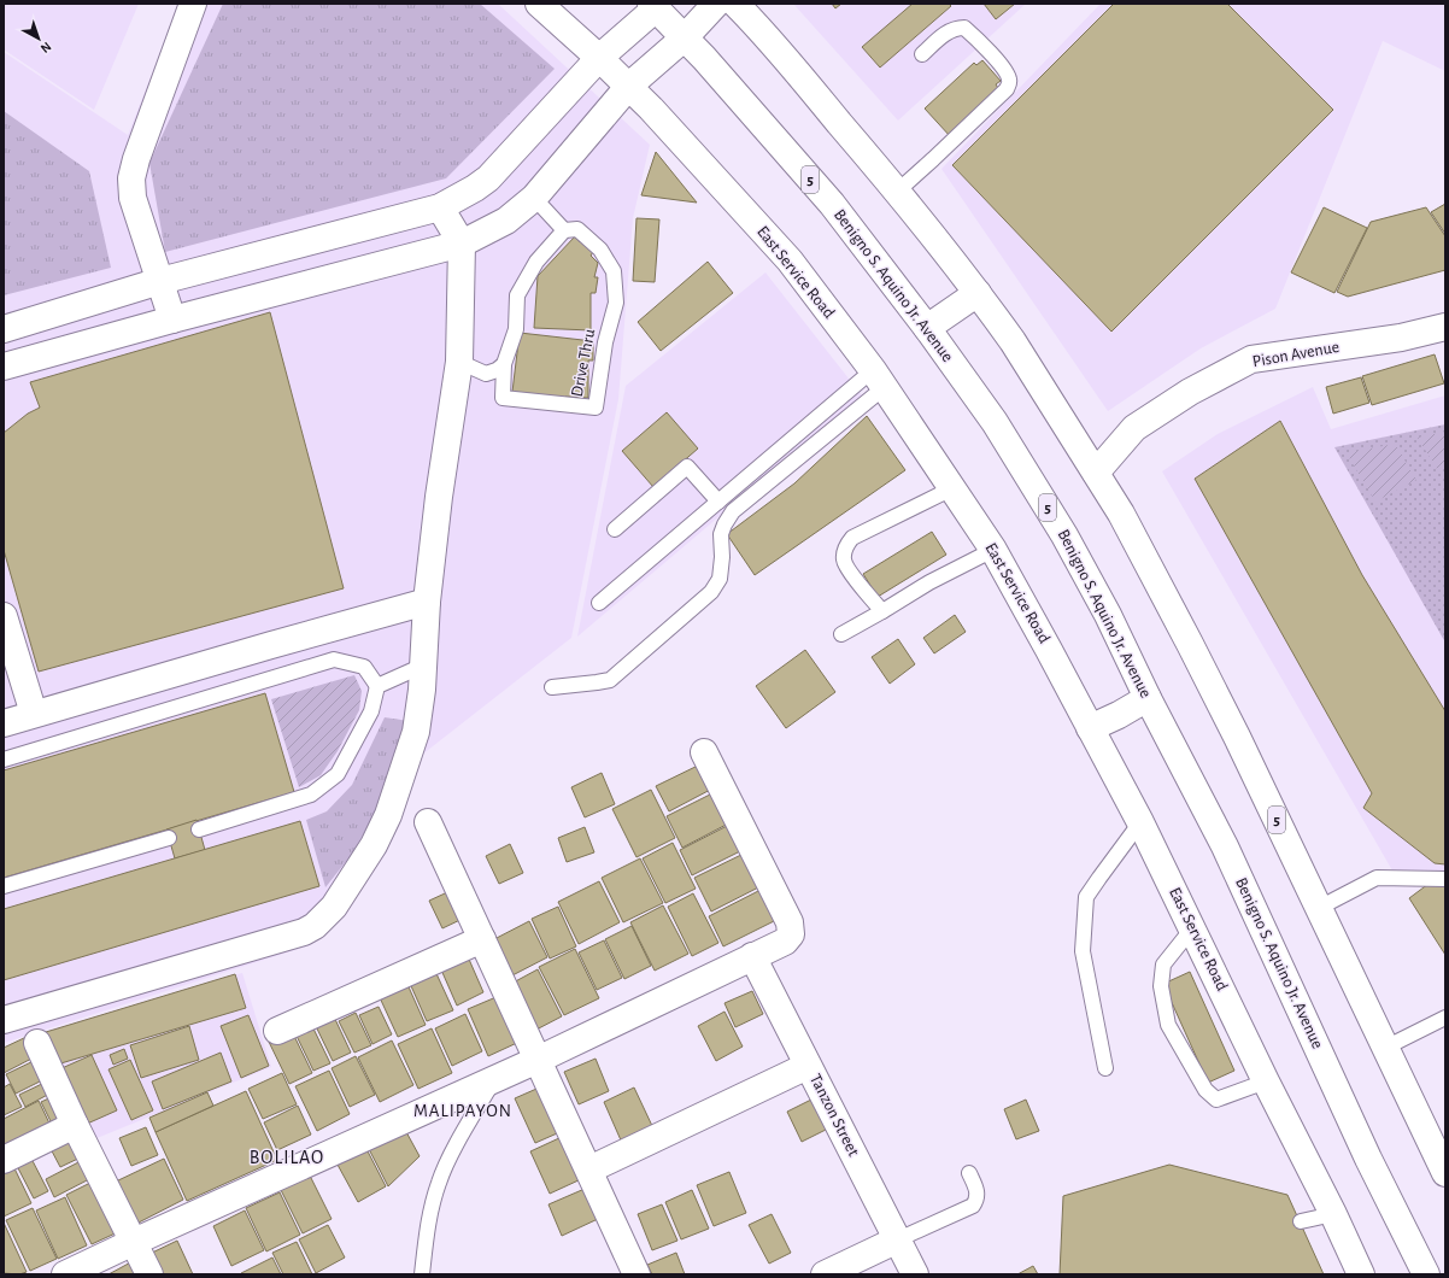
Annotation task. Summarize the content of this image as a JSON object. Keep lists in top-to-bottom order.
{
  "streets": {
    "main road": [
      "5",
      "East Service Road",
      "Benigno S. Aquino Jr. Avenue",
      "Pison Avenue",
      "Tanzon Street"
    ],
    "lane": ["Drive Thru"]
  },
  "crossings": [
    ["5", "Pison Avenue"]
  ],
  "districts": ["MALIPAYON", "BOLILAO"],
  "north": "bottom right"
}
